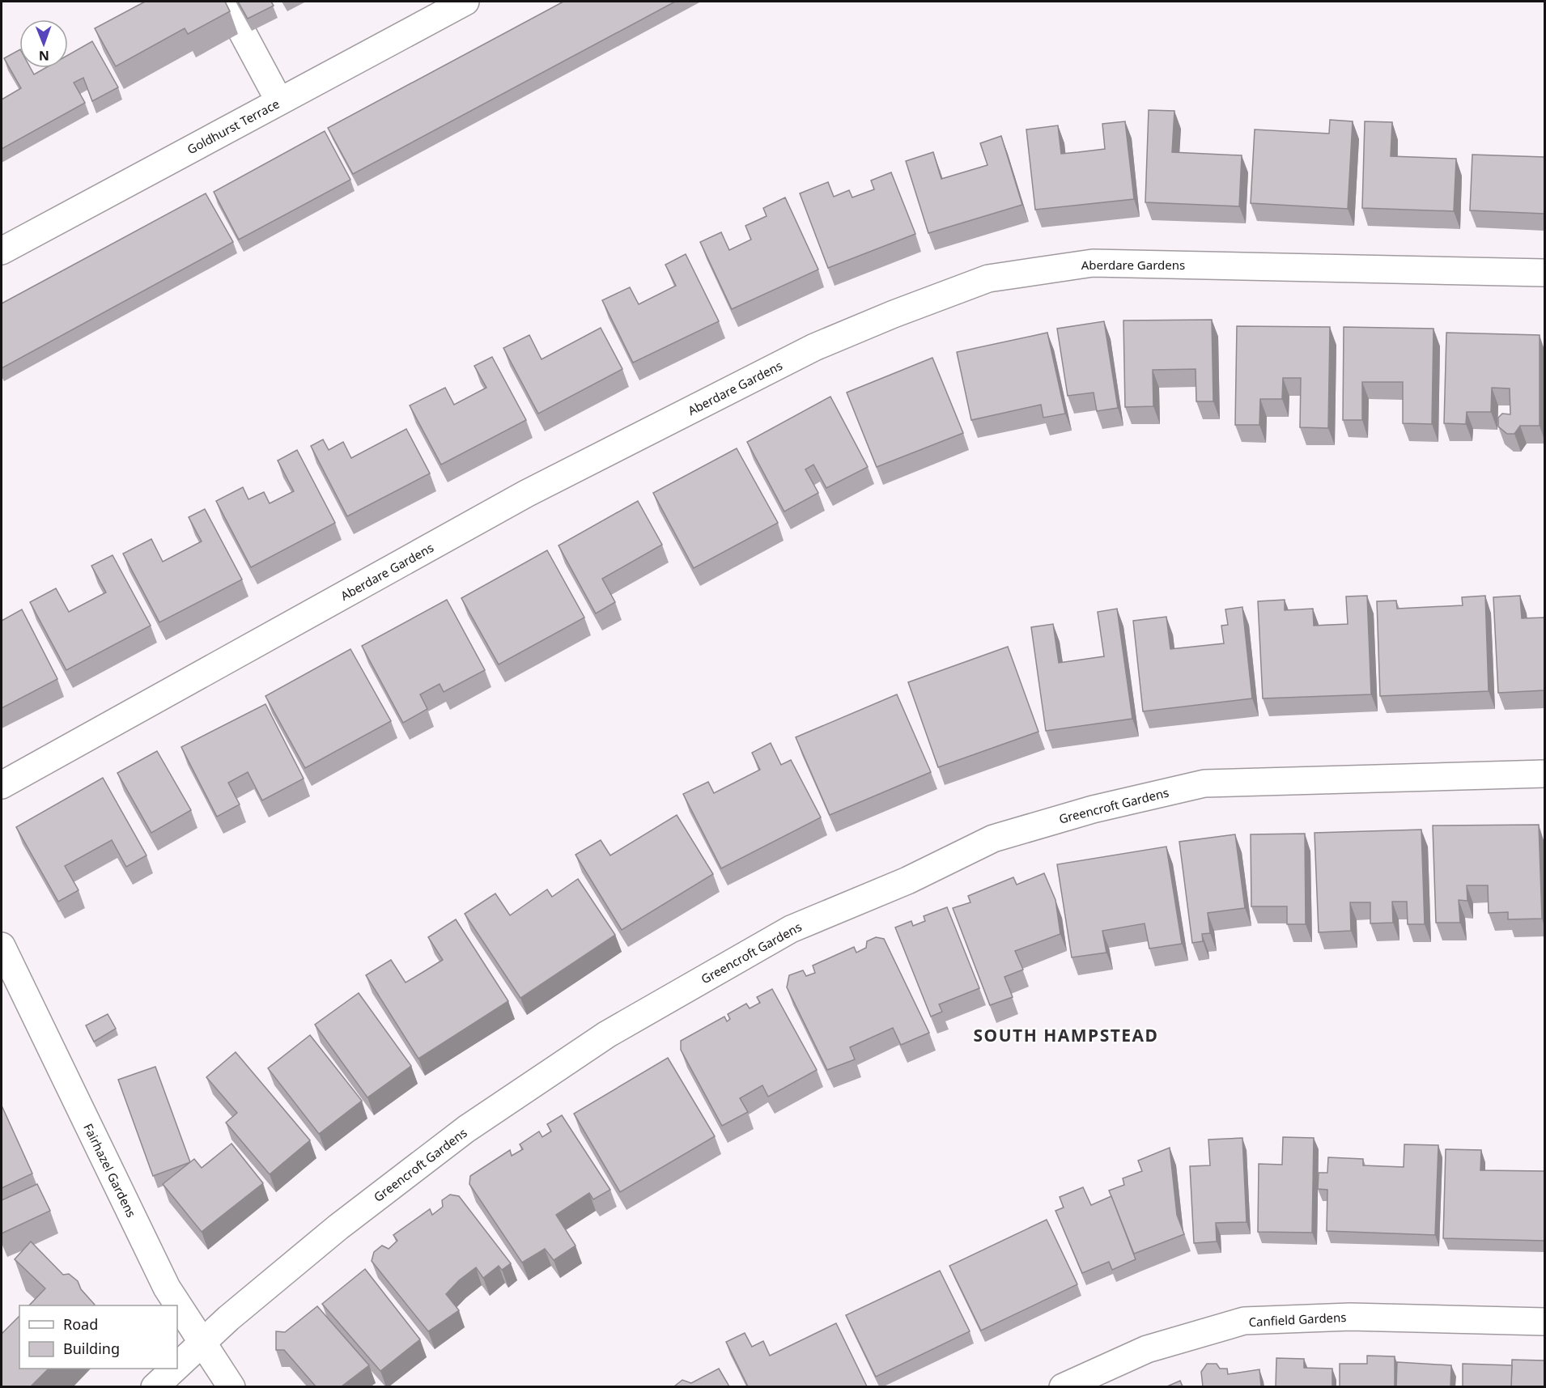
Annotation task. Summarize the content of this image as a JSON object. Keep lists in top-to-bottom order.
{
  "streets": {
    "street": [
      "Goldhurst Terrace",
      "Aberdare Gardens",
      "Greencroft Gardens",
      "Fairhazel Gardens",
      "Canfield Gardens"
    ]
  },
  "crossings": [
    ["Greencroft Gardens", "Fairhazel Gardens"]
  ],
  "districts": ["SOUTH HAMPSTEAD"],
  "legend": ["Road", "Building"],
  "north": "bottom"
}
